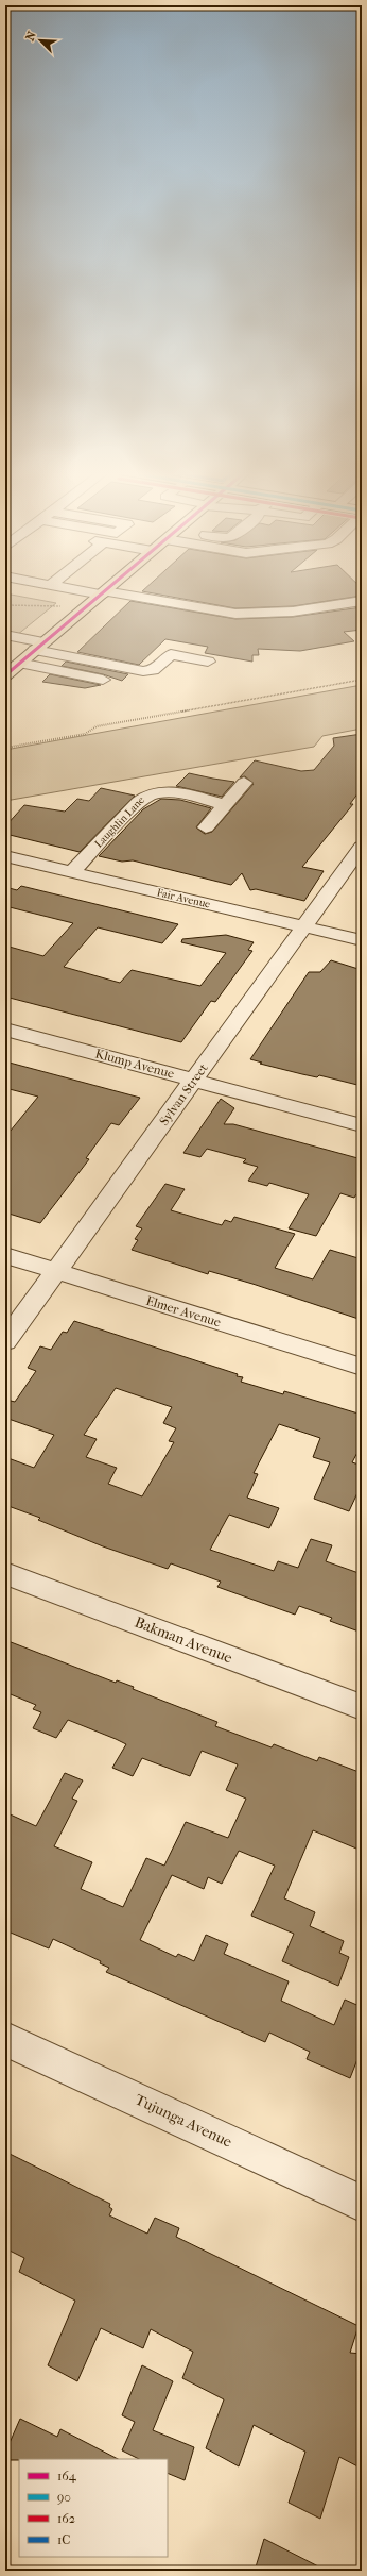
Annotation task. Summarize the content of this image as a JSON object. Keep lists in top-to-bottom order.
{
  "streets": {
    "street": [
      "Laughlin Lane",
      "Fair Avenue",
      "Klump Avenue",
      "Sylvan Street",
      "Elmer Avenue",
      "Bakman Avenue",
      "Tujunga Avenue"
    ]
  },
  "crossings": [
    ["Laughlin Lane", "Fair Avenue"],
    ["Fair Avenue", "Sylvan Street"],
    ["Klump Avenue", "Sylvan Street"],
    ["Sylvan Street", "Elmer Avenue"]
  ],
  "lines": ["transit line 164"],
  "legend": [
    "164",
    "90",
    "162",
    "1C"
  ],
  "north": "top left"
}
